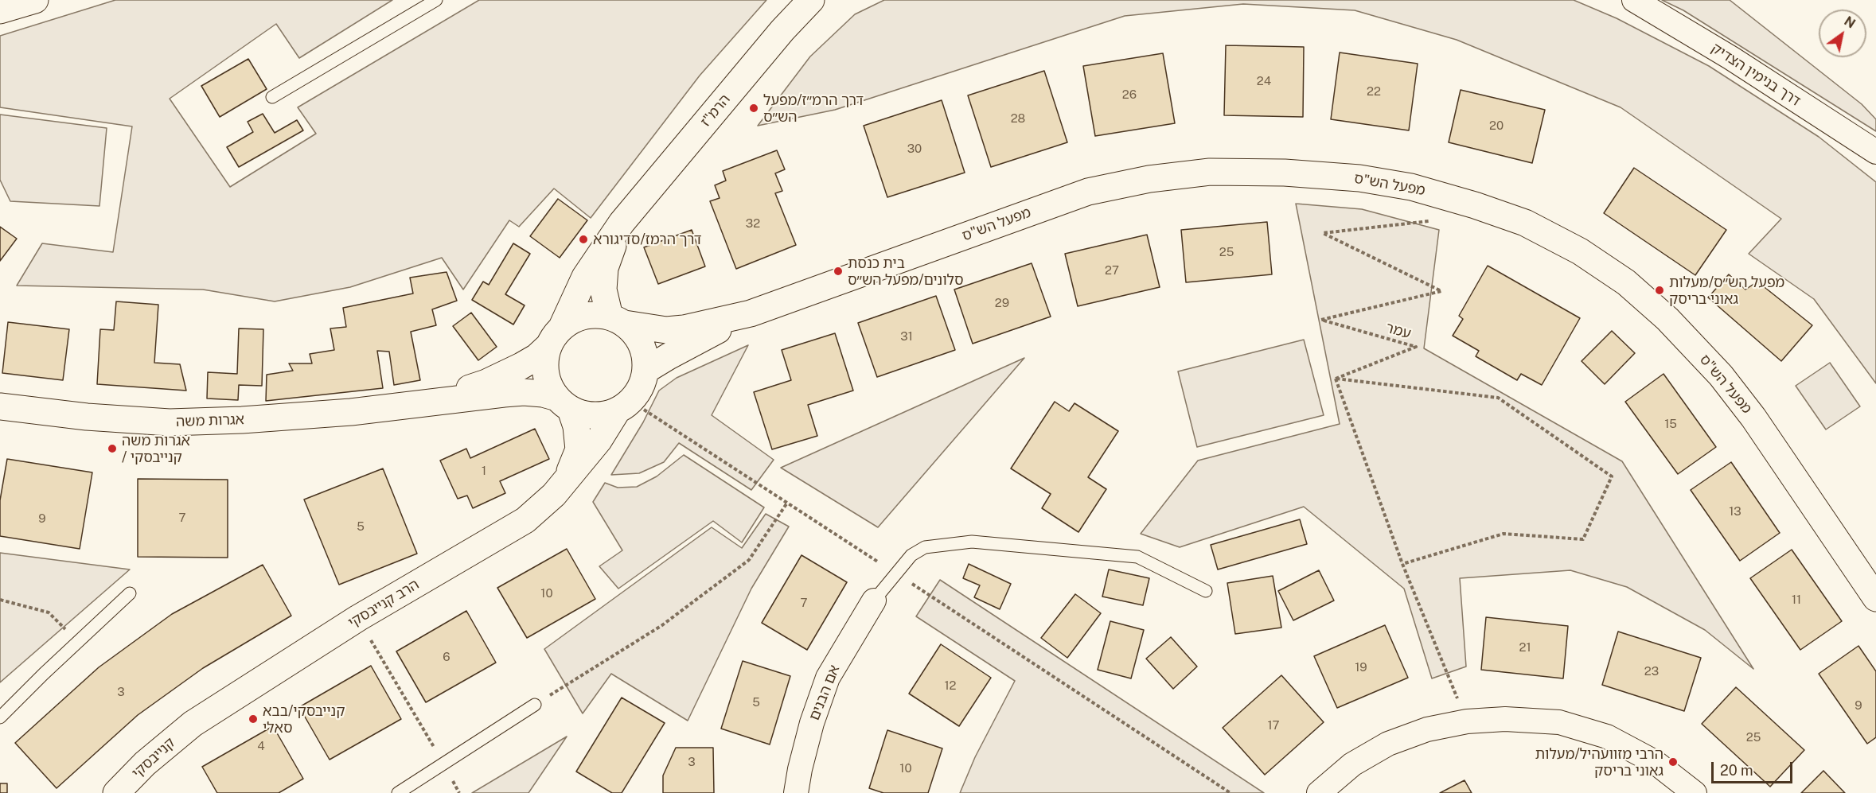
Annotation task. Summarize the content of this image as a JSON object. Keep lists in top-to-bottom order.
{
  "streets": {
    "street": [
      "דרך בנימין הצדיק",
      "הרמ\"ז",
      "מפעל הש\"ס",
      "אגרות משה",
      "הרב קנייבסקי",
      "אם הבנים",
      "קנייבסקי"
    ],
    "path": ["עמר"]
  },
  "crossings": [
    ["הרמ\"ז", "מפעל הש\"ס"],
    ["הרמ\"ז", "אגרות משה"],
    ["הרמ\"ז", "הרב קנייבסקי"],
    ["מפעל הש\"ס", "עמר"],
    ["מפעל הש\"ס", "אגרות משה"],
    ["מפעל הש\"ס", "הרב קנייבסקי"],
    ["אגרות משה", "הרב קנייבסקי"],
    ["הרב קנייבסקי", "קנייבסקי"]
  ],
  "places": [
    "דרך הרמ״ז/מפעל הש״ס",
    "דרך הרמז/סדיגורא",
    "בית כנסת סלונים/מפעל הש״ס",
    "מפעל הש״ס/מעלות גאוני בריסק",
    "אגרות משה / קנייבסקי",
    "קנייבסקי/בבא סאלי",
    "הרבי מזוועהיל/מעלות גאוני בריסק"
  ],
  "house_numbers": [
    "24",
    "22",
    "26",
    "28",
    "20",
    "30",
    "32",
    "25",
    "27",
    "29",
    "31",
    "15",
    "1",
    "13",
    "7",
    "9",
    "5",
    "10",
    "11",
    "7",
    "21",
    "6",
    "19",
    "23",
    "12",
    "3",
    "5",
    "9",
    "17",
    "25",
    "4",
    "3",
    "10"
  ],
  "scale_bar": "20 m",
  "north": "top right"
}
